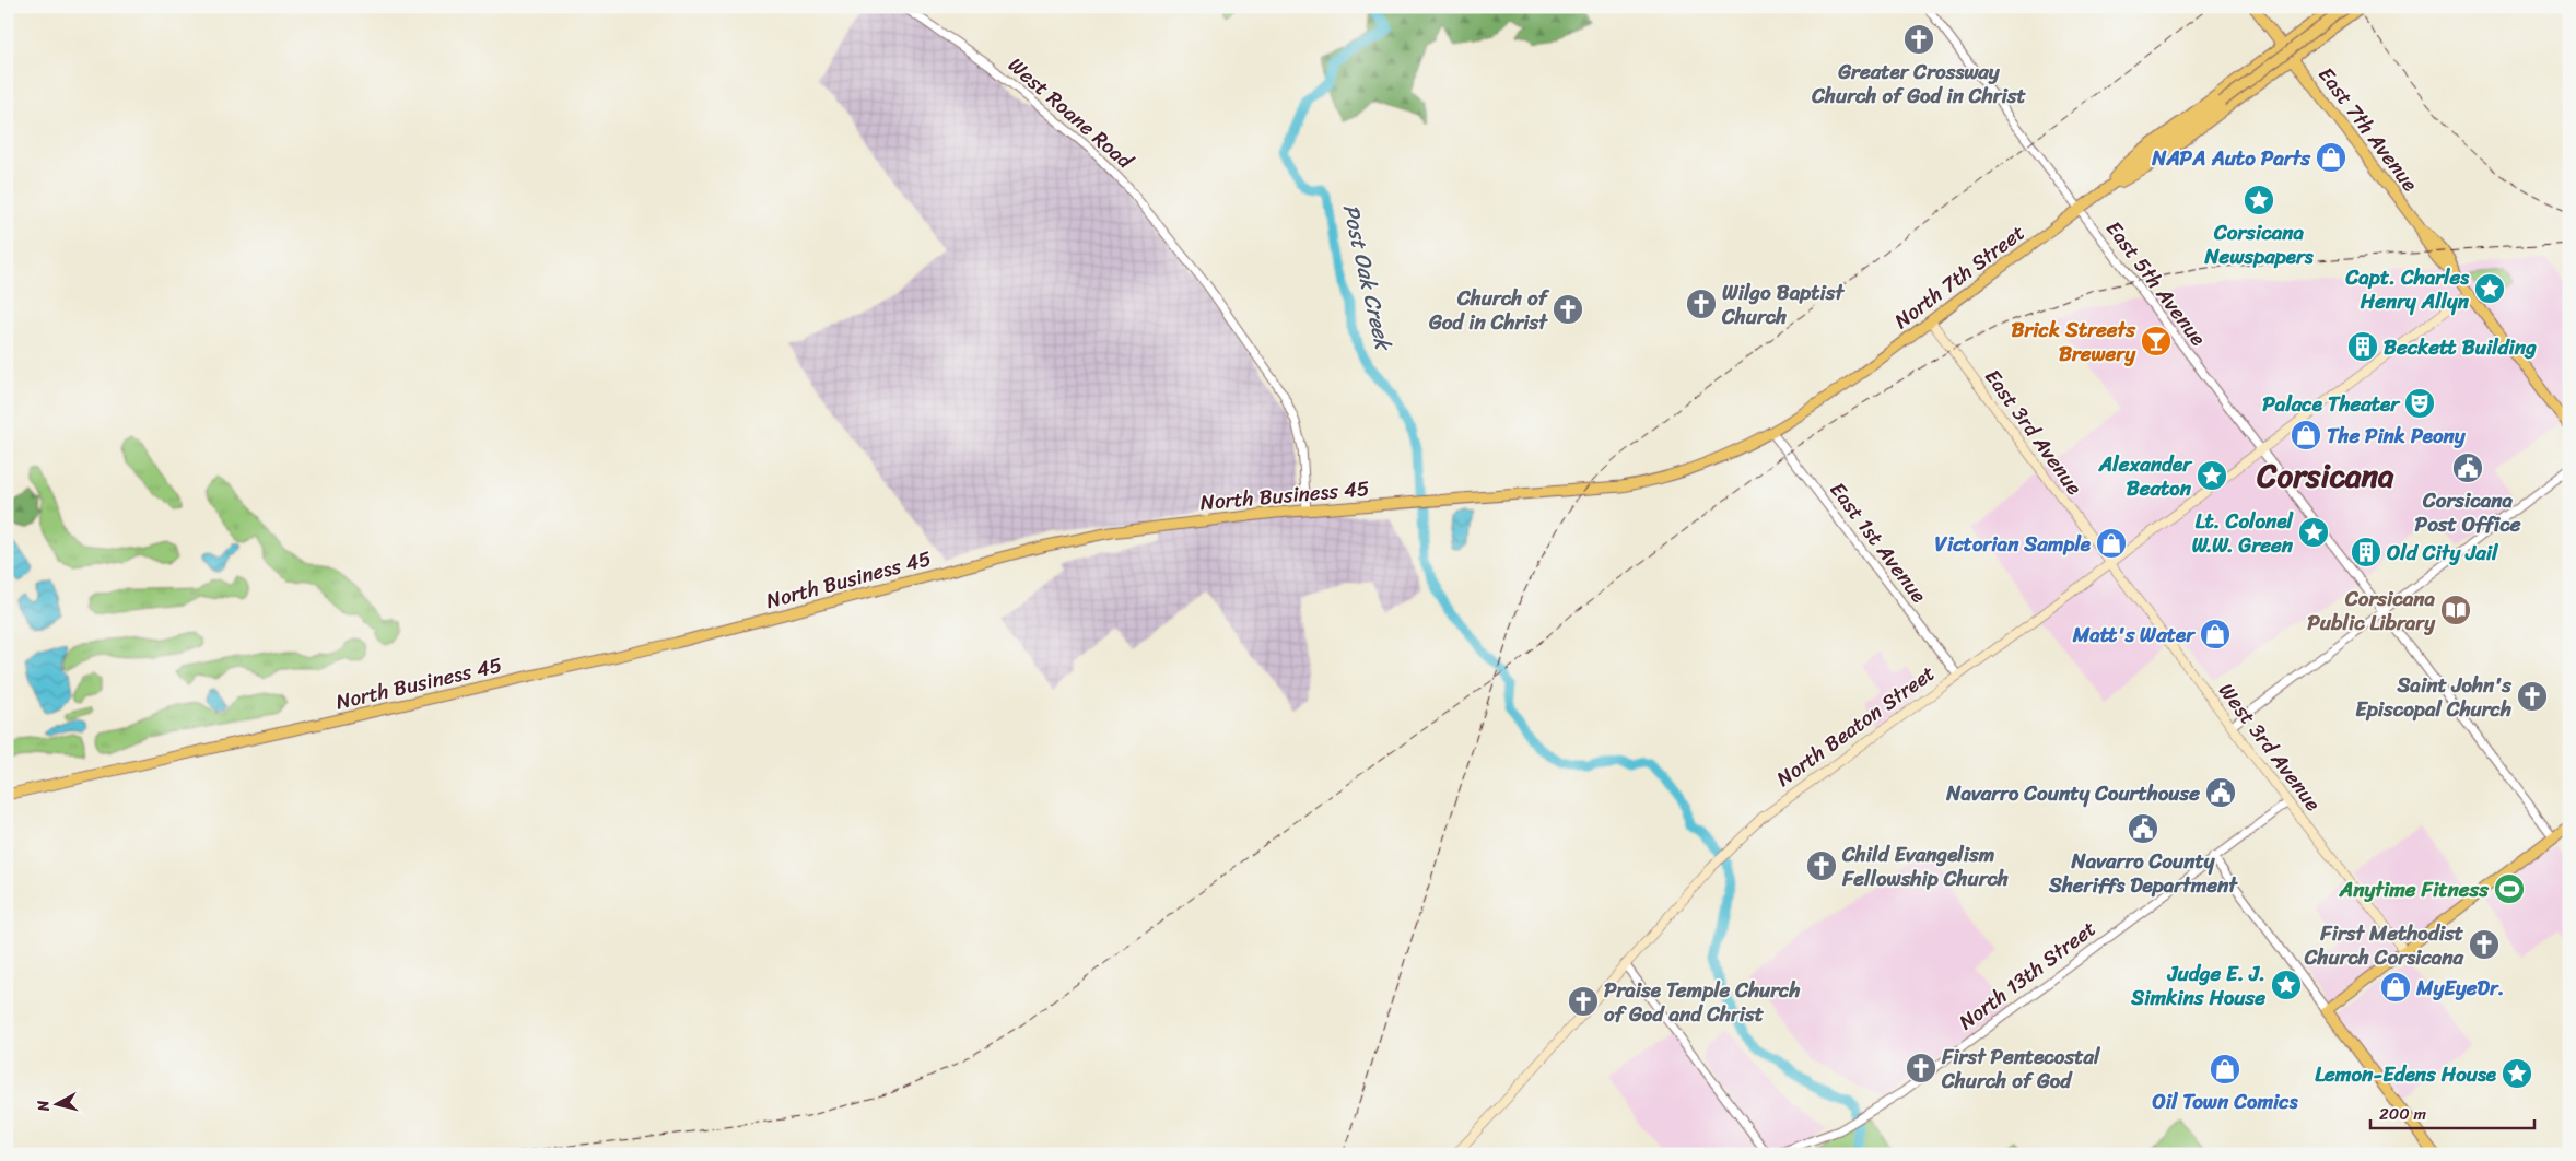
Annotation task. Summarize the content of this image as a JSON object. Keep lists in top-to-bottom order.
{
  "streets": {
    "main road": [
      "East 7th Avenue",
      "North 7th Street",
      "East 3rd Avenue",
      "North Business 45",
      "North Beaton Street",
      "West 3rd Avenue"
    ],
    "street": [
      "West Roane Road",
      "East 5th Avenue",
      "East 1st Avenue",
      "North 13th Street"
    ]
  },
  "crossings": [
    ["West Roane Road", "North Business 45"],
    ["East 7th Avenue", "North Beaton Street"],
    ["North 7th Street", "East 5th Avenue"],
    ["North 7th Street", "East 3rd Avenue"],
    ["North 7th Street", "North Business 45"],
    ["North 7th Street", "East 1st Avenue"],
    ["East 5th Avenue", "North Beaton Street"],
    ["East 3rd Avenue", "North Beaton Street"],
    ["East 3rd Avenue", "West 3rd Avenue"],
    ["East 1st Avenue", "North Beaton Street"],
    ["North Beaton Street", "West 3rd Avenue"],
    ["West 3rd Avenue", "North 13th Street"]
  ],
  "districts": ["Corsicana"],
  "water": ["Post Oak Creek"],
  "places": {
    "church": [
      "Greater Crossway Church of God in Christ",
      "Wilgo Baptist Church",
      "Church of God in Christ",
      "Saint John's Episcopal Church",
      "Child Evangelism Fellowship Church",
      "First Methodist Church Corsicana",
      "Praise Temple Church of God and Christ",
      "First Pentecostal Church of God"
    ],
    "shop": [
      "NAPA Auto Parts",
      "The Pink Peony",
      "Victorian Sample",
      "Matt's Water",
      "MyEyeDr.",
      "Oil Town Comics"
    ],
    "place": [
      "Corsicana Newspapers",
      "Capt. Charles Henry Allyn",
      "Alexander Beaton",
      "Lt. Colonel W.W. Green",
      "Judge E. J. Simkins House",
      "Lemon-Edens House"
    ],
    "bar": ["Brick Streets Brewery"],
    "building": ["Beckett Building", "Old City Jail"],
    "theatre": ["Palace Theater"],
    "public building": ["Corsicana Post Office", "Navarro County Courthouse", "Navarro County Sheriffs Department"],
    "library": ["Corsicana Public Library"],
    "sports": ["Anytime Fitness"]
  },
  "scale_bar": "200 m",
  "north": "left"
}
